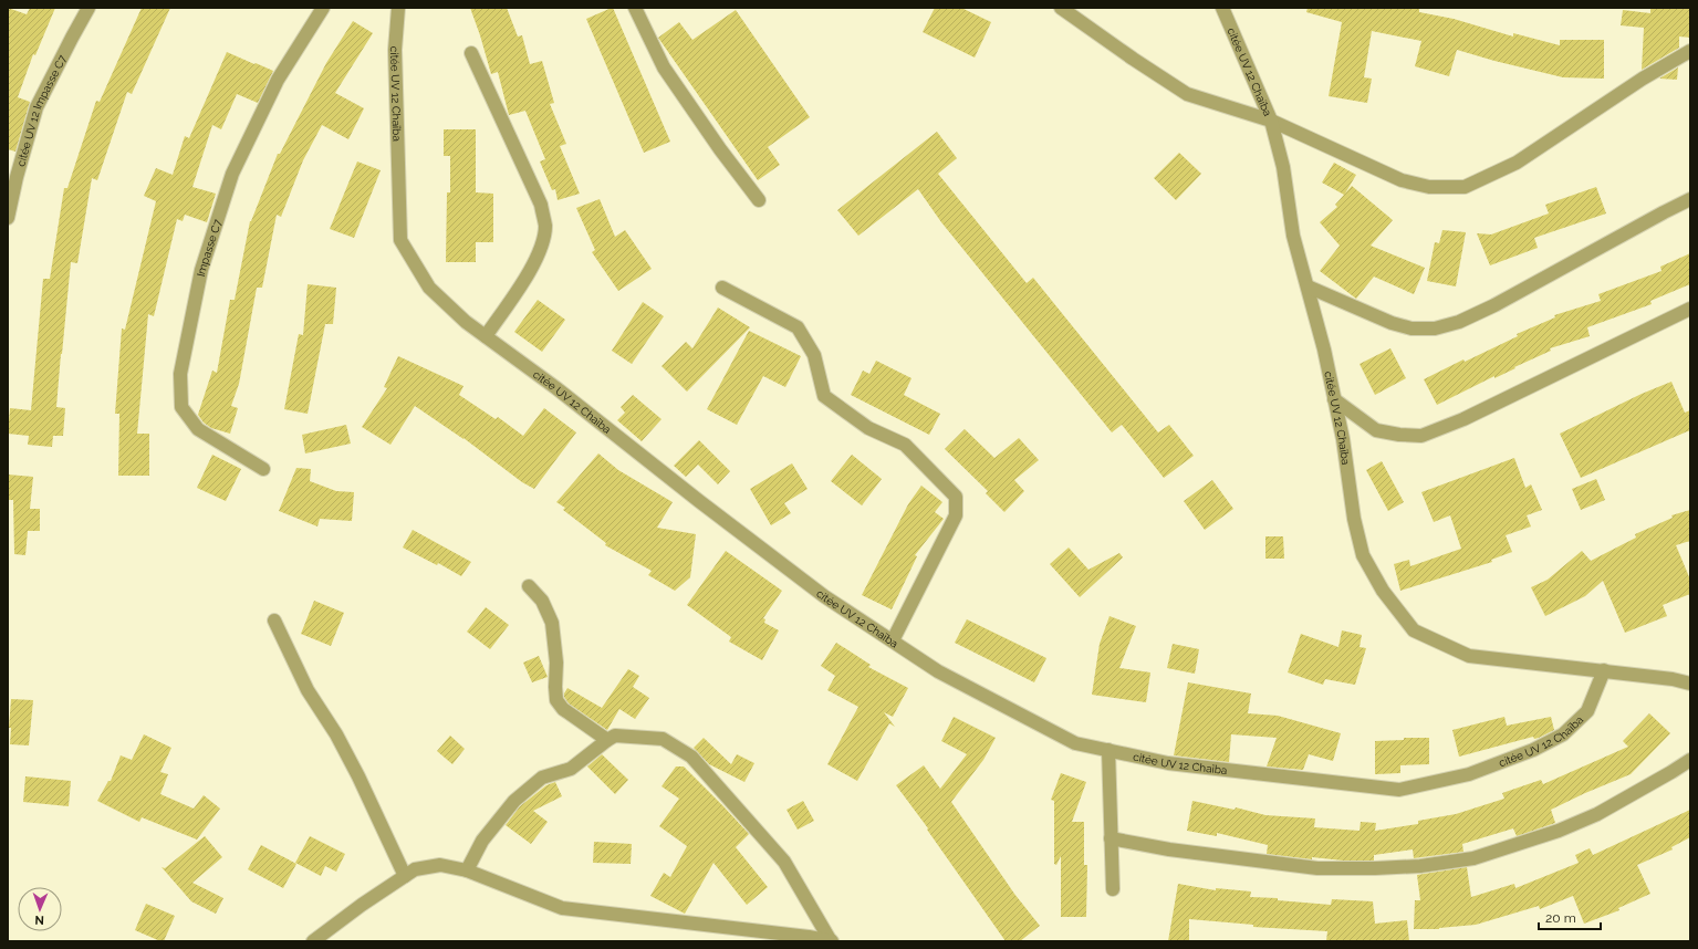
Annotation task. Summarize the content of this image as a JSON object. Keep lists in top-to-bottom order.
{
  "streets": {
    "street": ["citée UV 12 Chaïba", "citée UV 12 Impasse C7", "Impasse C7"]
  },
  "scale_bar": "20 m",
  "north": "bottom"
}
